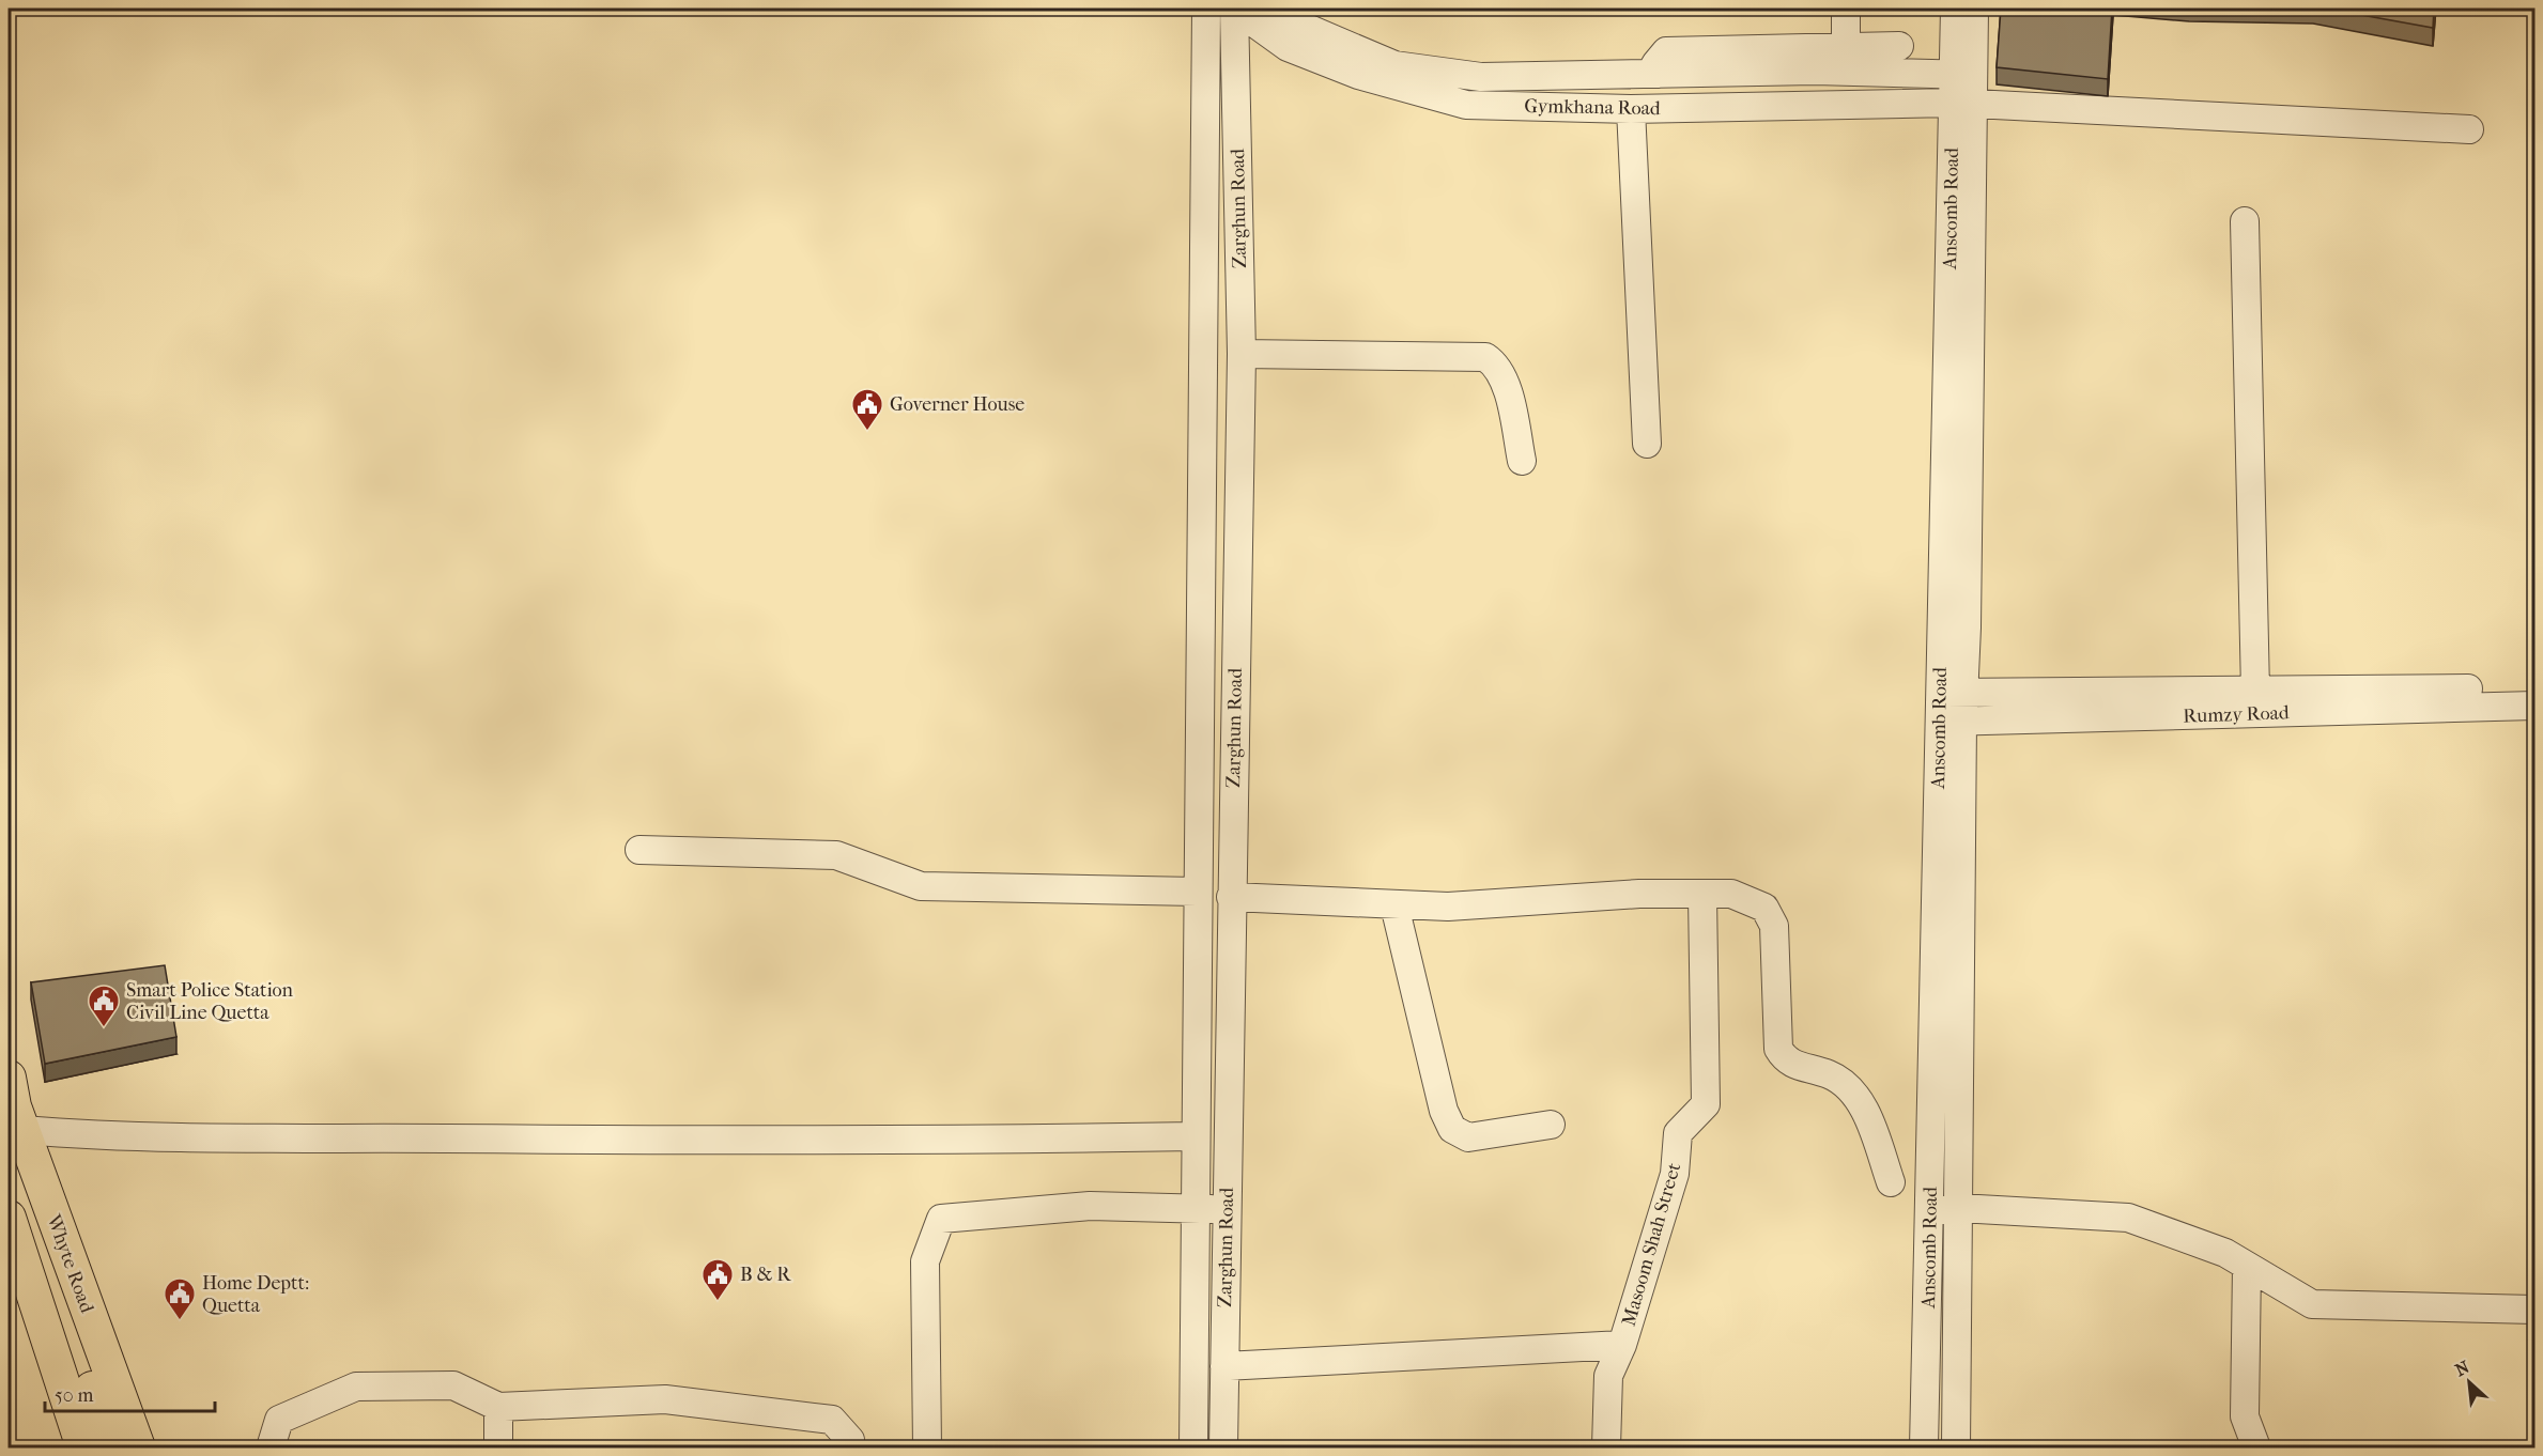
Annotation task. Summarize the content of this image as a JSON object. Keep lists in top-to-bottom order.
{
  "streets": {
    "main road": ["Whyte Road"],
    "street": [
      "Gymkhana Road",
      "Zarghun Road",
      "Anscomb Road",
      "Rumzy Road",
      "Masoom Shah Street"
    ]
  },
  "crossings": [
    ["Gymkhana Road", "Zarghun Road"],
    ["Gymkhana Road", "Anscomb Road"],
    ["Anscomb Road", "Rumzy Road"]
  ],
  "places": {
    "public building": [
      "Governer House",
      "Smart Police Station Civil Line Quetta",
      "B & R",
      "Home Deptt: Quetta"
    ]
  },
  "scale_bar": "50 m",
  "north": "top left"
}
